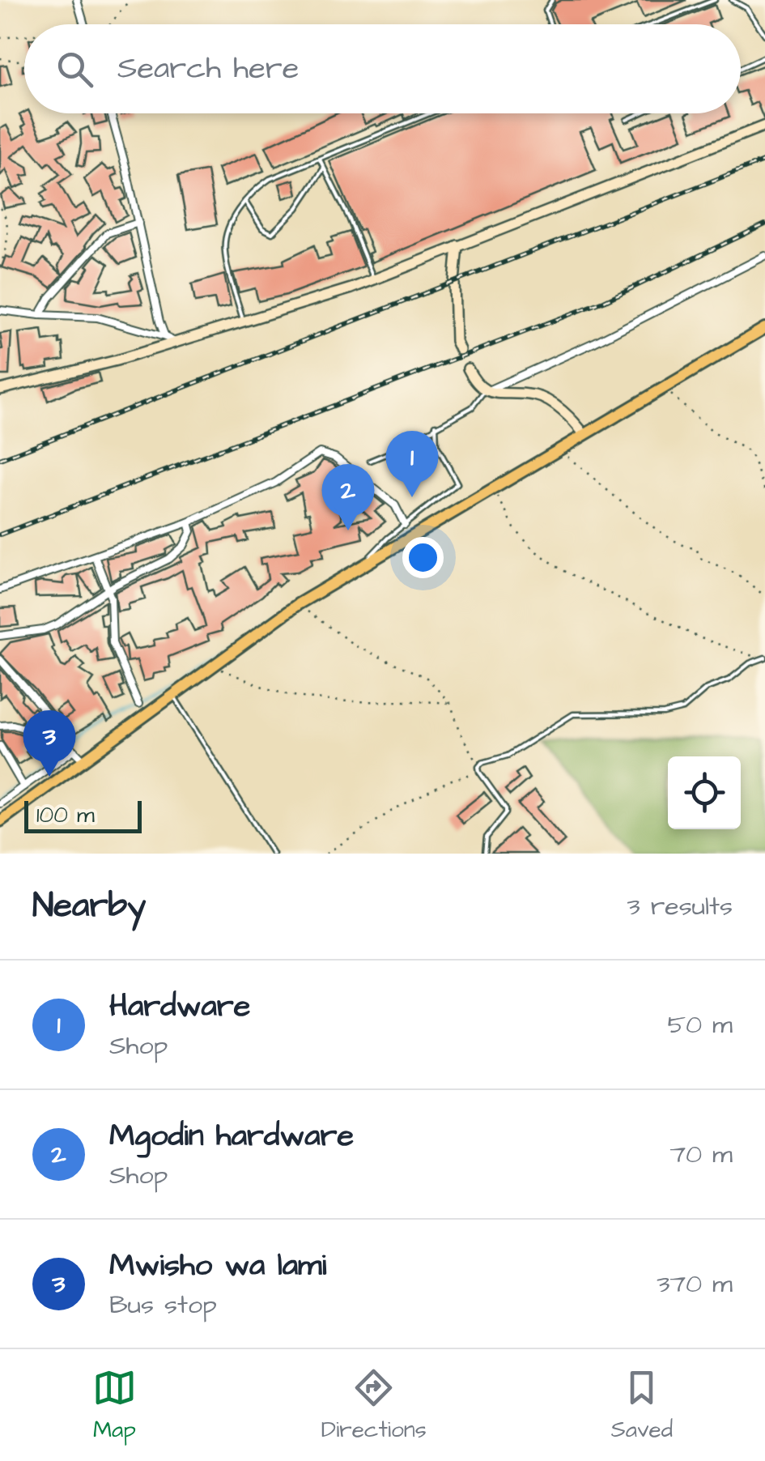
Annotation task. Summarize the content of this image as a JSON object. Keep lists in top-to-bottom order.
{
  "scale_bar": "100 m",
  "page": {
    "search": "Search here",
    "pins": ["1", "2", "3"],
    "scale": "100 m",
    "heading": ["Nearby", "3 results"],
    "list": [
      {
        "mark": "1",
        "name": "Hardware",
        "note": "Shop",
        "value": "50 m"
      },
      {
        "mark": "2",
        "name": "Mgodin hardware",
        "note": "Shop",
        "value": "70 m"
      },
      {
        "mark": "3",
        "name": "Mwisho wa lami",
        "note": "Bus stop",
        "value": "370 m"
      }
    ],
    "nav": ["Map", "Directions", "Saved"]
  }
}
